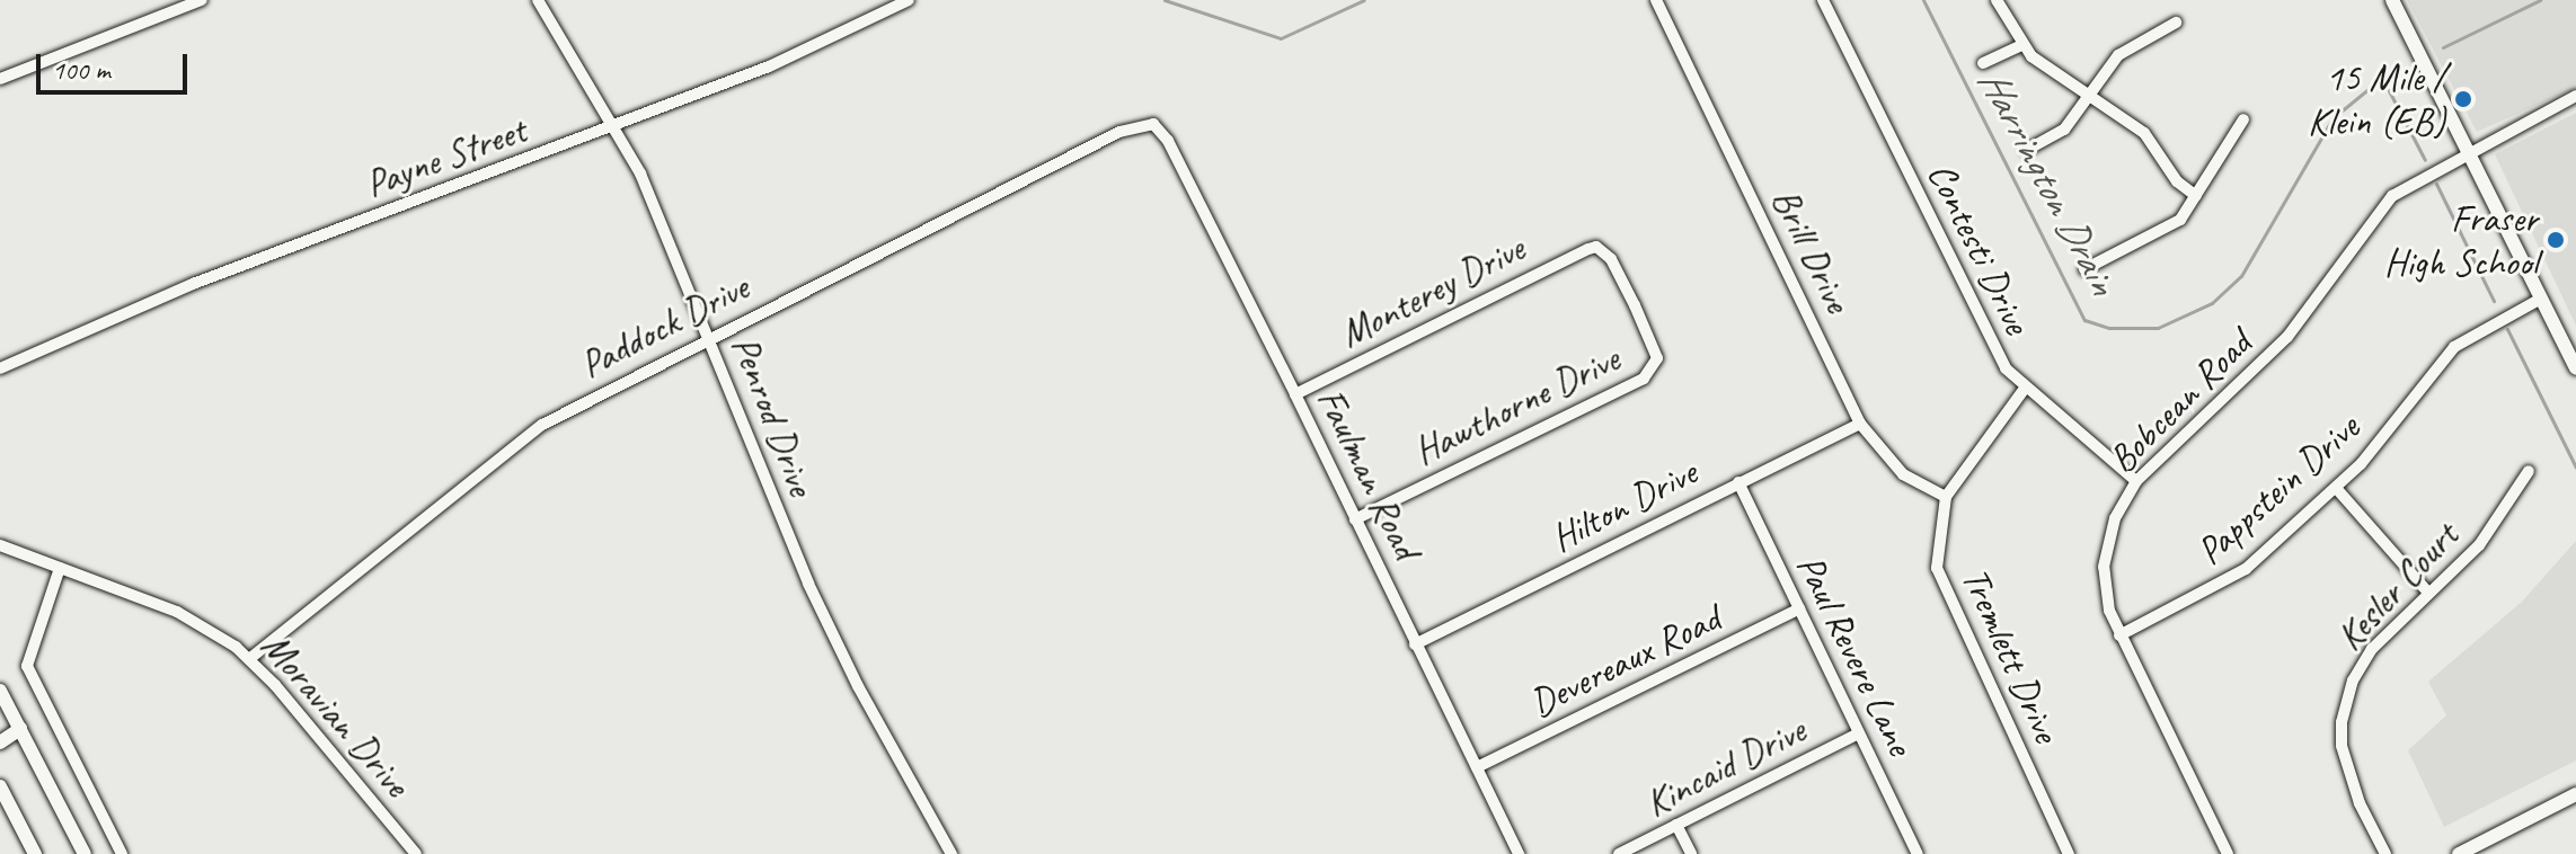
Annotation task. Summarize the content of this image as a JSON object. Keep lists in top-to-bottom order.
{
  "streets": {
    "street": [
      "Payne Street",
      "Contesti Drive",
      "Brill Drive",
      "Monterey Drive",
      "Paddock Drive",
      "Bobcean Road",
      "Hawthorne Drive",
      "Penrod Drive",
      "Faulman Road",
      "Pappstein Drive",
      "Hilton Drive",
      "Kesler Court",
      "Paul Revere Lane",
      "Tremlett Drive",
      "Devereaux Road",
      "Moravian Drive",
      "Kincaid Drive"
    ]
  },
  "crossings": [
    ["Payne Street", "Penrod Drive"],
    ["Contesti Drive", "Bobcean Road"],
    ["Contesti Drive", "Tremlett Drive"],
    ["Brill Drive", "Hilton Drive"],
    ["Brill Drive", "Tremlett Drive"],
    ["Monterey Drive", "Hawthorne Drive"],
    ["Monterey Drive", "Faulman Road"],
    ["Paddock Drive", "Penrod Drive"],
    ["Paddock Drive", "Faulman Road"],
    ["Paddock Drive", "Moravian Drive"],
    ["Bobcean Road", "Pappstein Drive"],
    ["Hawthorne Drive", "Faulman Road"],
    ["Faulman Road", "Hilton Drive"],
    ["Faulman Road", "Devereaux Road"],
    ["Hilton Drive", "Paul Revere Lane"],
    ["Paul Revere Lane", "Devereaux Road"],
    ["Paul Revere Lane", "Kincaid Drive"]
  ],
  "water": ["Harrington Drain"],
  "places": ["15 Mile / Klein (EB)", "Fraser High School"],
  "scale_bar": "100 m"
}
